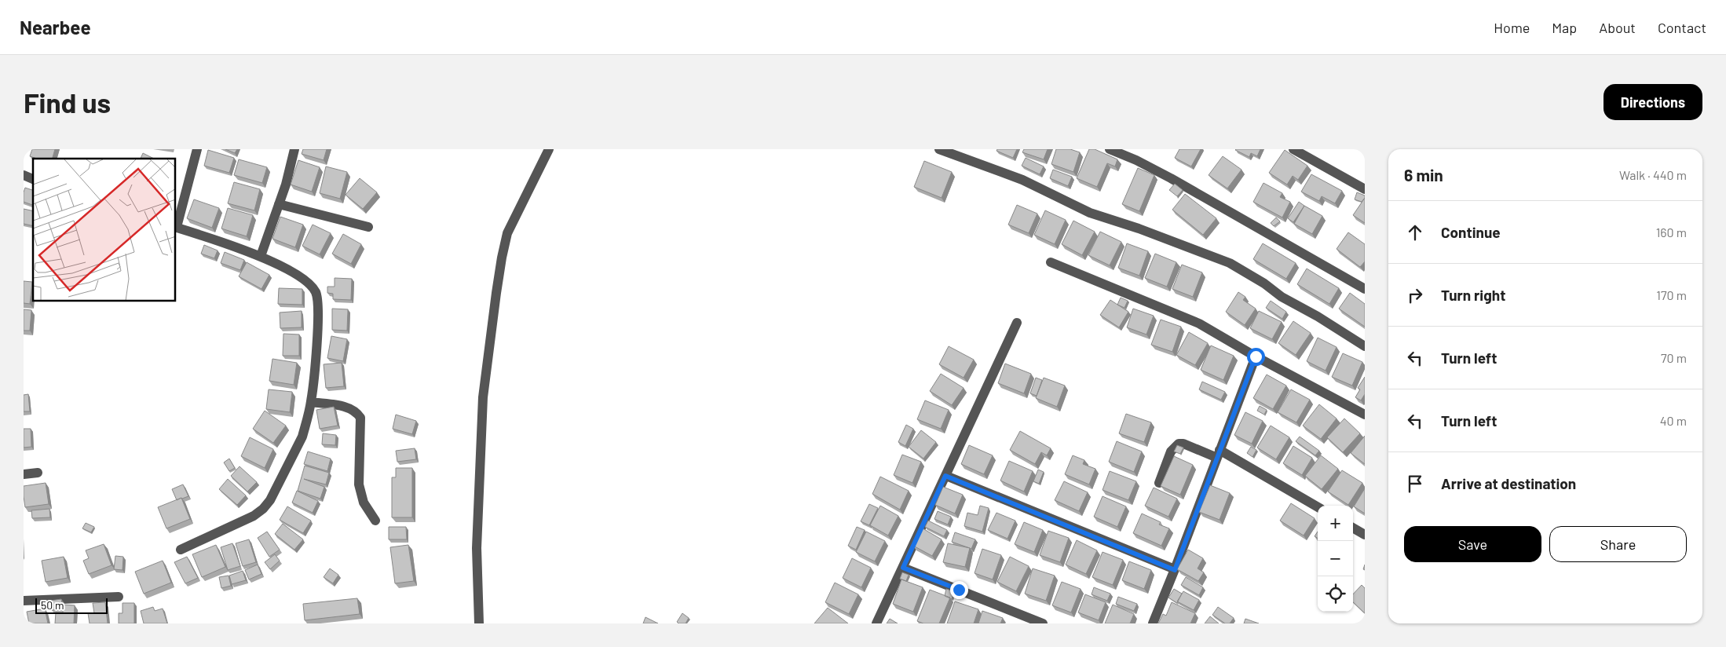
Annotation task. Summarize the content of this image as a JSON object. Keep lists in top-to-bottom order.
{
  "scale_bar": "50 m",
  "page": {
    "header": "Nearbee",
    "nav": [
      "Home",
      "Map",
      "About",
      "Contact"
    ],
    "buttons": [
      "Directions",
      ["Save", "Share"]
    ],
    "title": "Find us",
    "heading": ["6 min", "Walk · 440 m"],
    "list": [
      ["Continue", "160 m"],
      ["Turn right", "170 m"],
      ["Turn left", "70 m"],
      ["Turn left", "40 m"],
      "Arrive at destination"
    ],
    "map_buttons": ["+", "−"],
    "scale": "50 m"
  }
}
